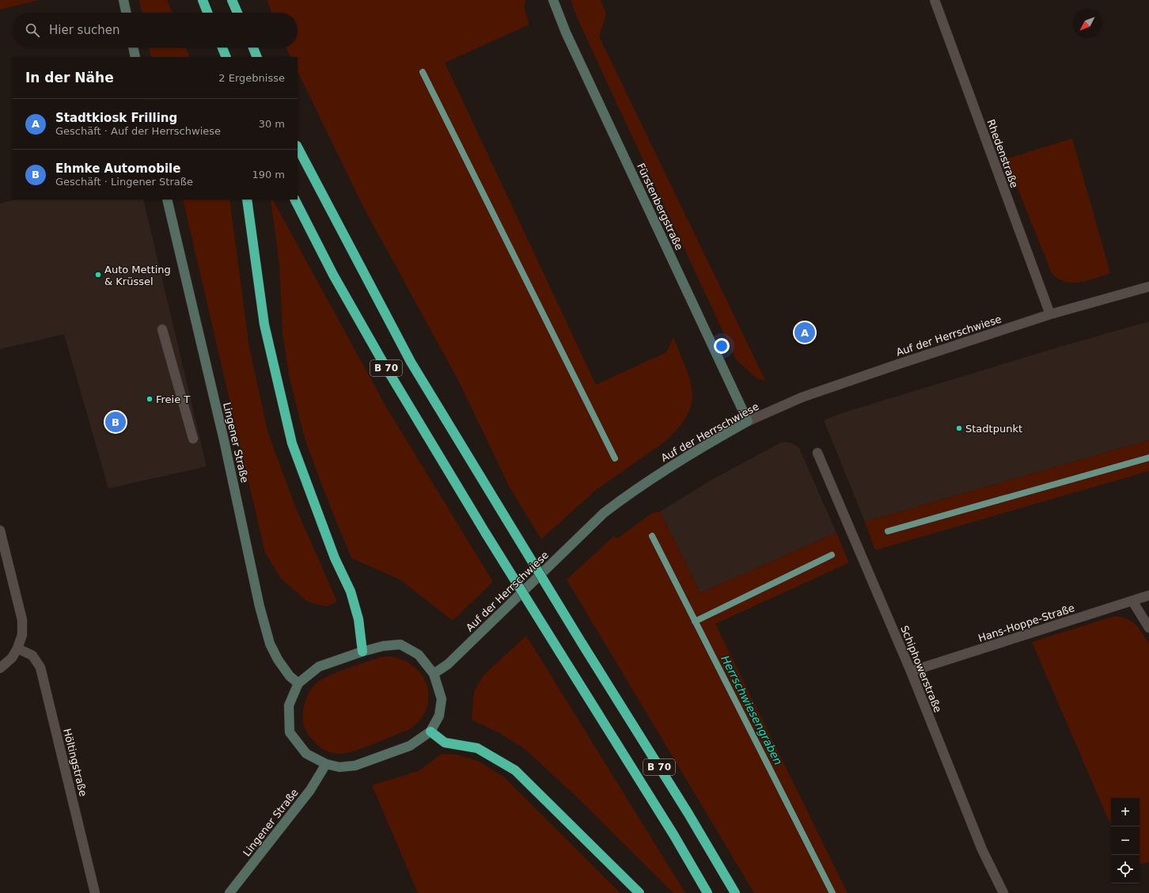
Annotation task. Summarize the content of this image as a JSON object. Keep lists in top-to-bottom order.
{
  "streets": {
    "highway": ["B 70"],
    "street": [
      "Rhedenstraße",
      "Fürstenbergstraße",
      "Auf der Herrschwiese",
      "Lingener Straße",
      "Hans-Hoppe-Straße",
      "Schiphowerstraße",
      "Höltingstraße"
    ]
  },
  "crossings": [
    ["Rhedenstraße", "Auf der Herrschwiese"],
    ["Fürstenbergstraße", "Auf der Herrschwiese"],
    ["Hans-Hoppe-Straße", "Schiphowerstraße"]
  ],
  "water": ["Herrschwiesengraben"],
  "places": ["Auto Metting & Krüssel", "Freie T", "Stadtpunkt"],
  "north": "bottom left",
  "page": {
    "search": "Hier suchen",
    "heading": ["In der Nähe", "2 Ergebnisse"],
    "list": [
      {
        "mark": "A",
        "name": "Stadtkiosk Frilling",
        "note": "Geschäft · Auf der Herrschwiese",
        "value": "30 m"
      },
      {
        "mark": "B",
        "name": "Ehmke Automobile",
        "note": "Geschäft · Lingener Straße",
        "value": "190 m"
      }
    ],
    "pins": ["A", "B"],
    "map_buttons": ["+", "−"]
  }
}
